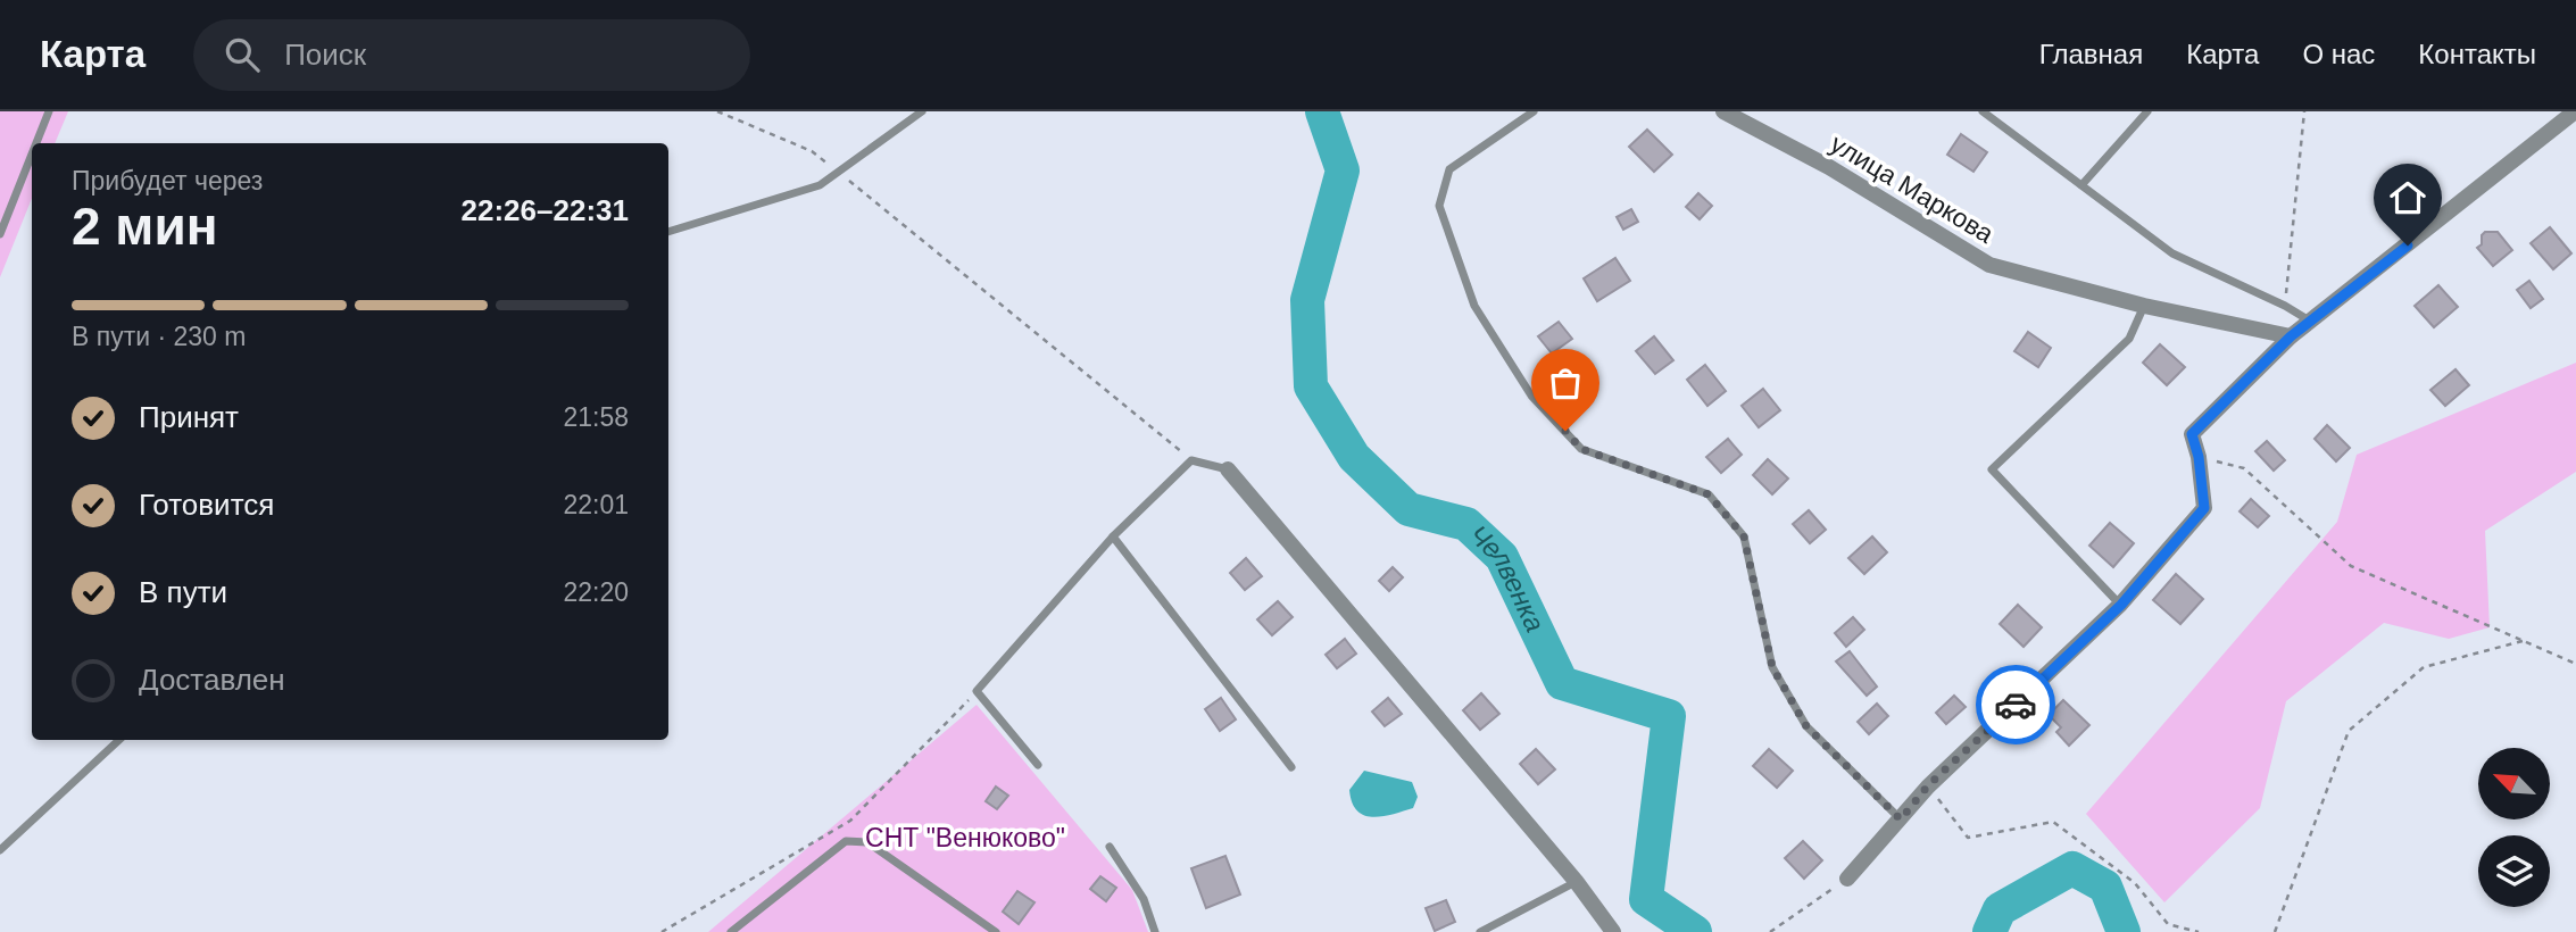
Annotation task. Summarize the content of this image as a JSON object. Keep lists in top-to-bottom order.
{
  "streets": {
    "street": ["улица Маркова"]
  },
  "water": ["Челвенка"],
  "parks": ["СНТ \"Венюково\""],
  "north": "top left",
  "page": {
    "header": "Карта",
    "search": "Поиск",
    "nav": [
      "Главная",
      "Карта",
      "О нас",
      "Контакты"
    ],
    "heading": ["2 мин", "Прибудет через", "22:26–22:31"],
    "bar": "В пути · 230 m",
    "list": [
      ["Принят", "21:58"],
      ["Готовится", "22:01"],
      ["В пути", "22:20"],
      "Доставлен"
    ]
  }
}
